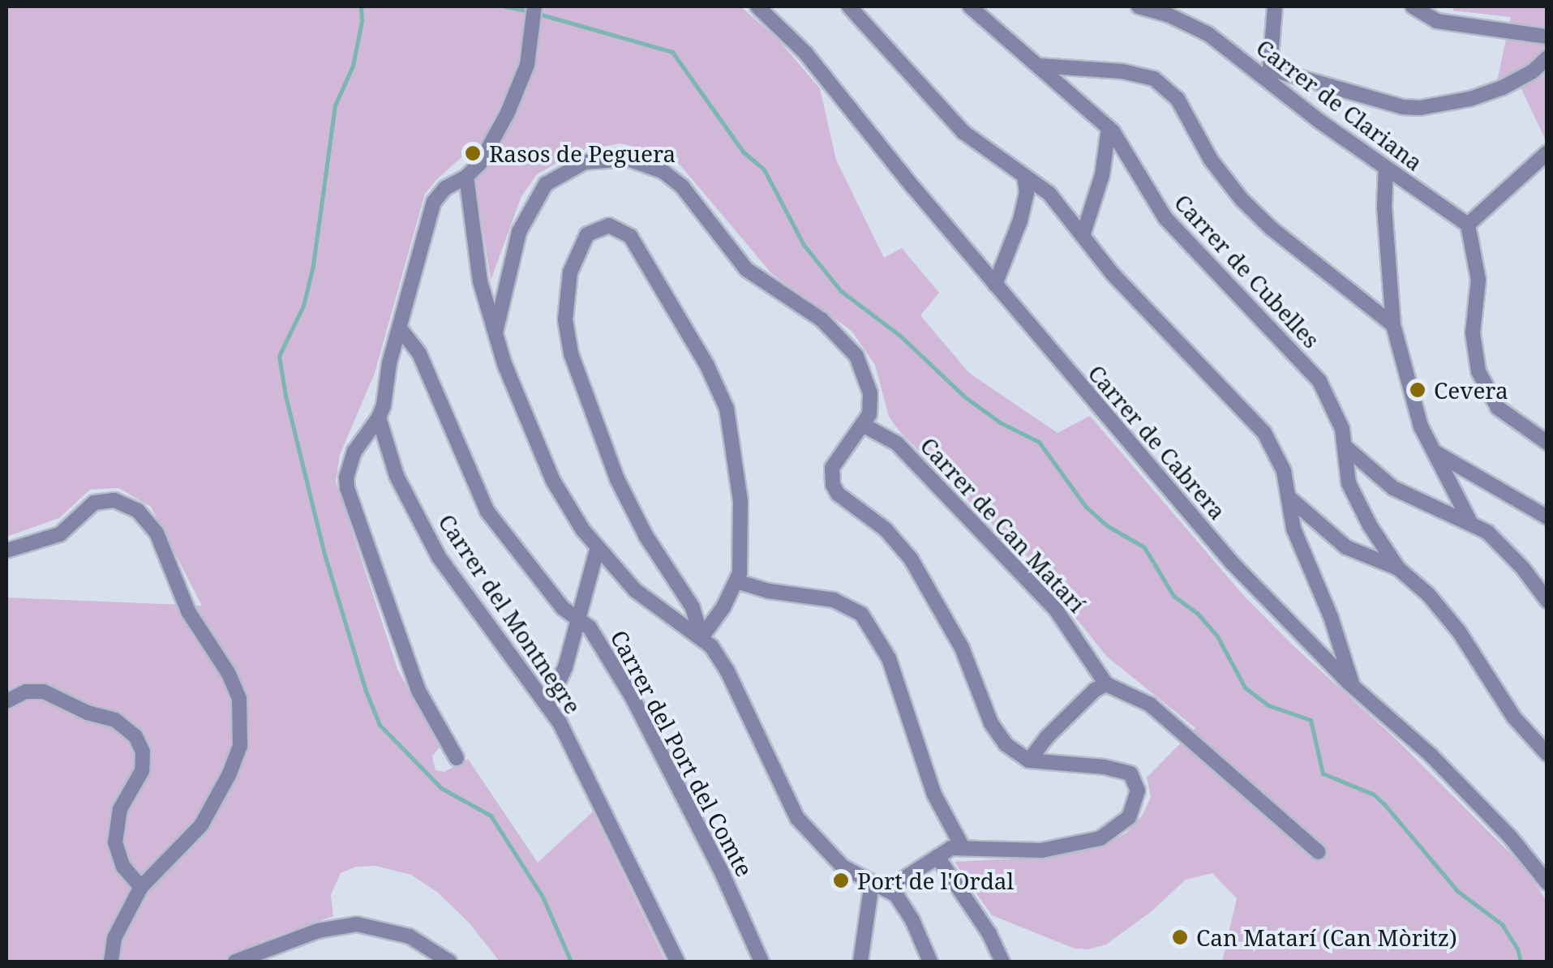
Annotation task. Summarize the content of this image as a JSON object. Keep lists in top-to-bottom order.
{
  "streets": {
    "street": [
      "Carrer de Clariana",
      "Carrer de Cubelles",
      "Carrer de Cabrera",
      "Carrer de Can Matarí",
      "Carrer del Montnegre",
      "Carrer del Port del Comte"
    ]
  },
  "places": [
    "Rasos de Peguera",
    "Cevera",
    "Port de l'Ordal",
    "Can Matarí (Can Mòritz)"
  ]
}
